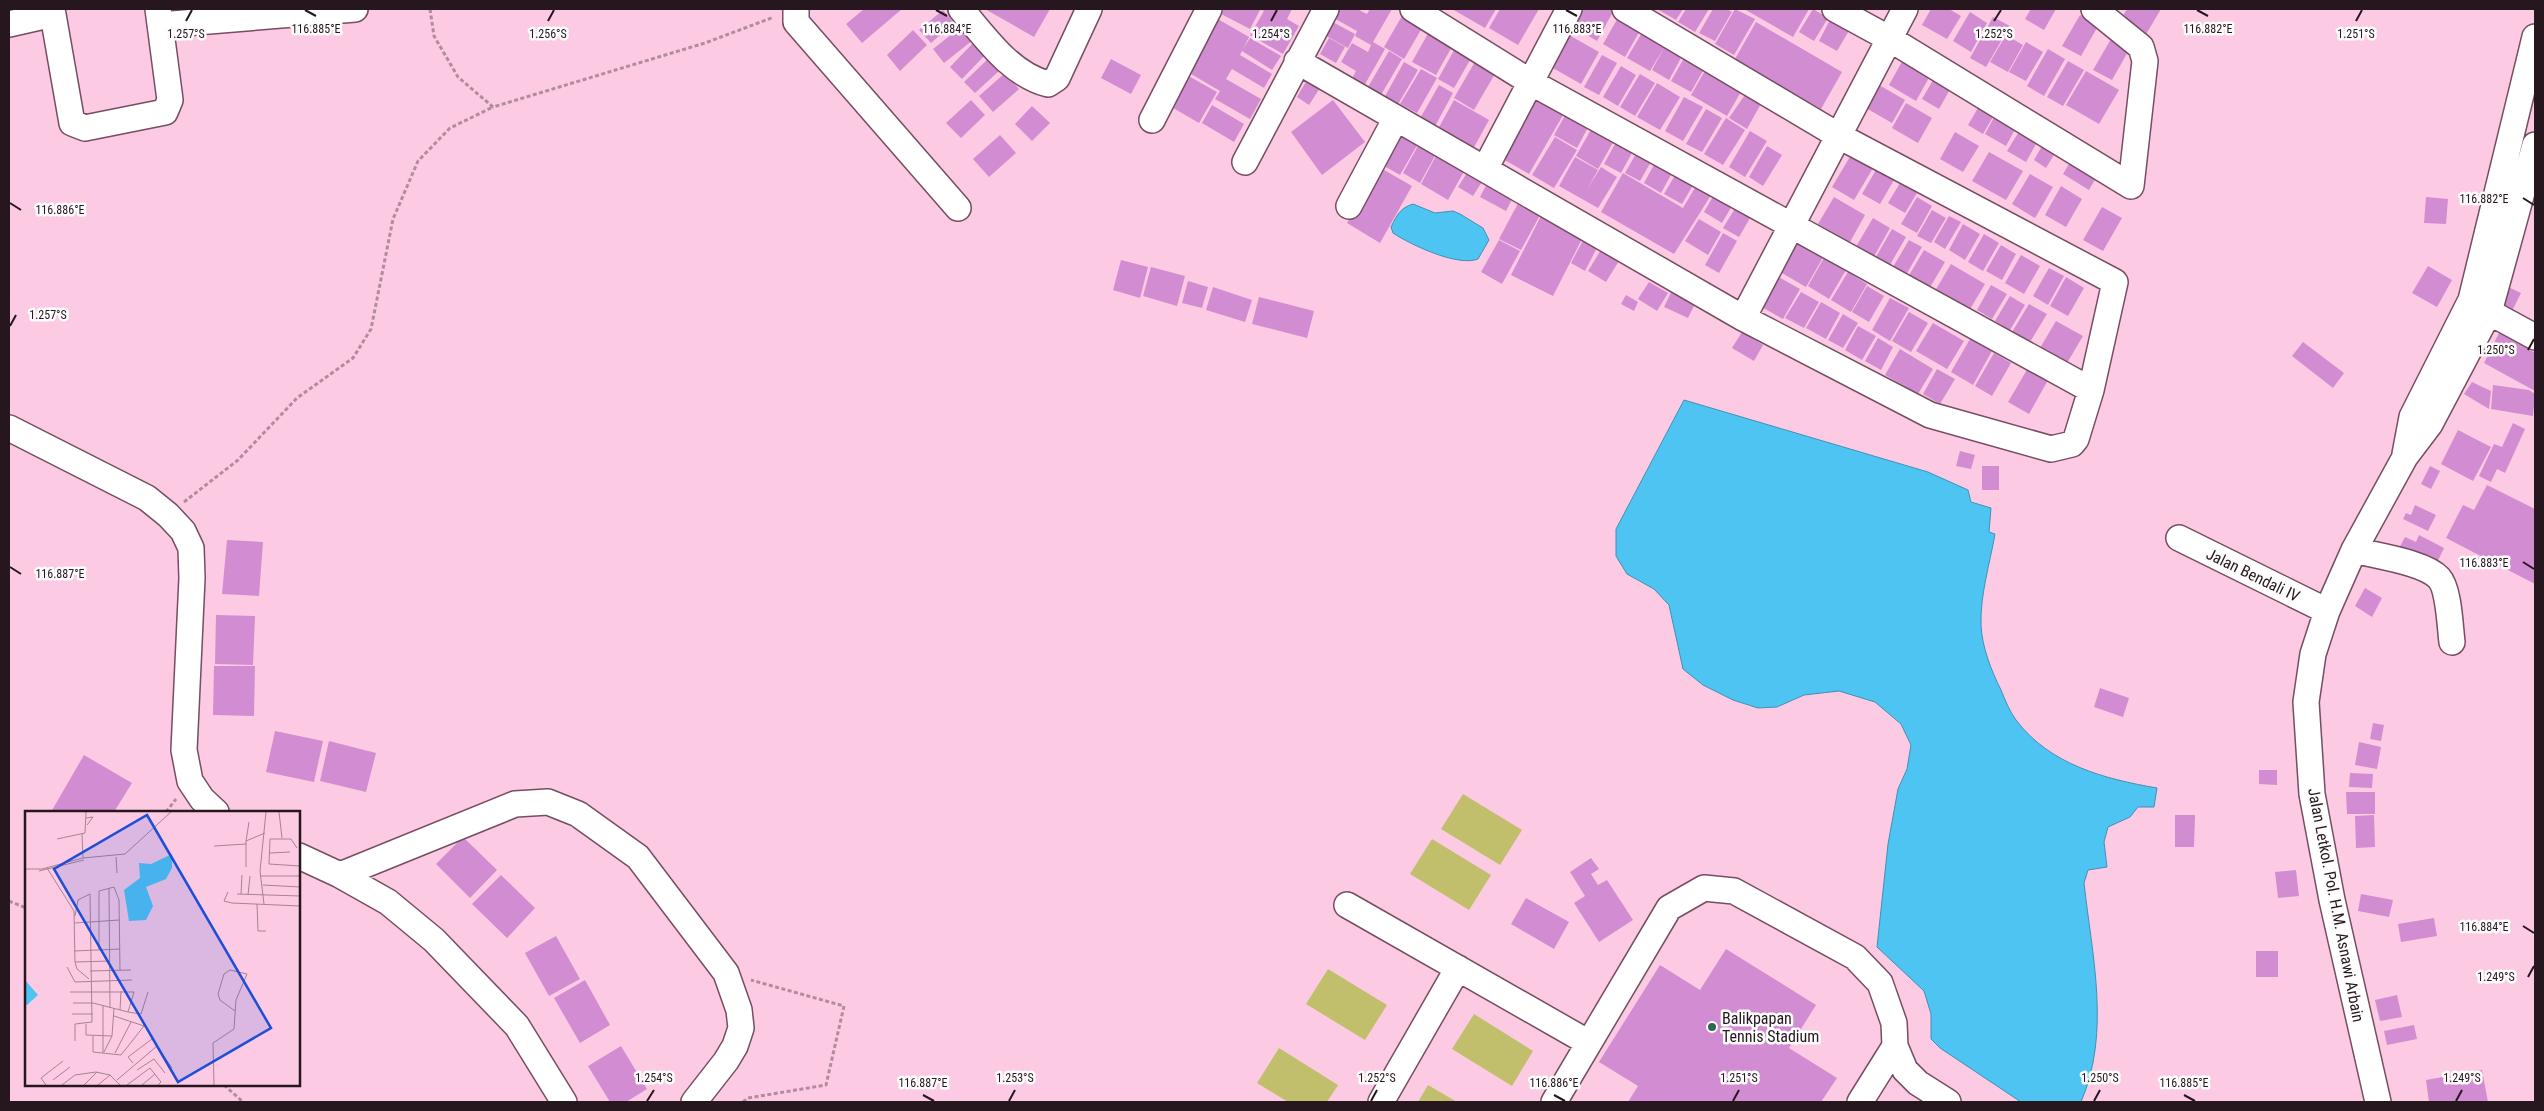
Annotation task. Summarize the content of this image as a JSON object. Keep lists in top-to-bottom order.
{
  "streets": {
    "street": ["Jalan Bendali IV", "Jalan Letkol. Pol. H.M. Asnawi Arbain"]
  },
  "crossings": [
    ["Jalan Bendali IV", "Jalan Letkol. Pol. H.M. Asnawi Arbain"]
  ],
  "places": ["Balikpapan Tennis Stadium"],
  "coordinates": [
    "116.883°E",
    "116.885°E",
    "116.884°E",
    "116.882°E",
    "1.257°S",
    "1.256°S",
    "1.254°S",
    "1.252°S",
    "1.251°S",
    "116.886°E",
    "1.250°S",
    "116.887°E",
    "1.249°S",
    "1.253°S"
  ]
}
